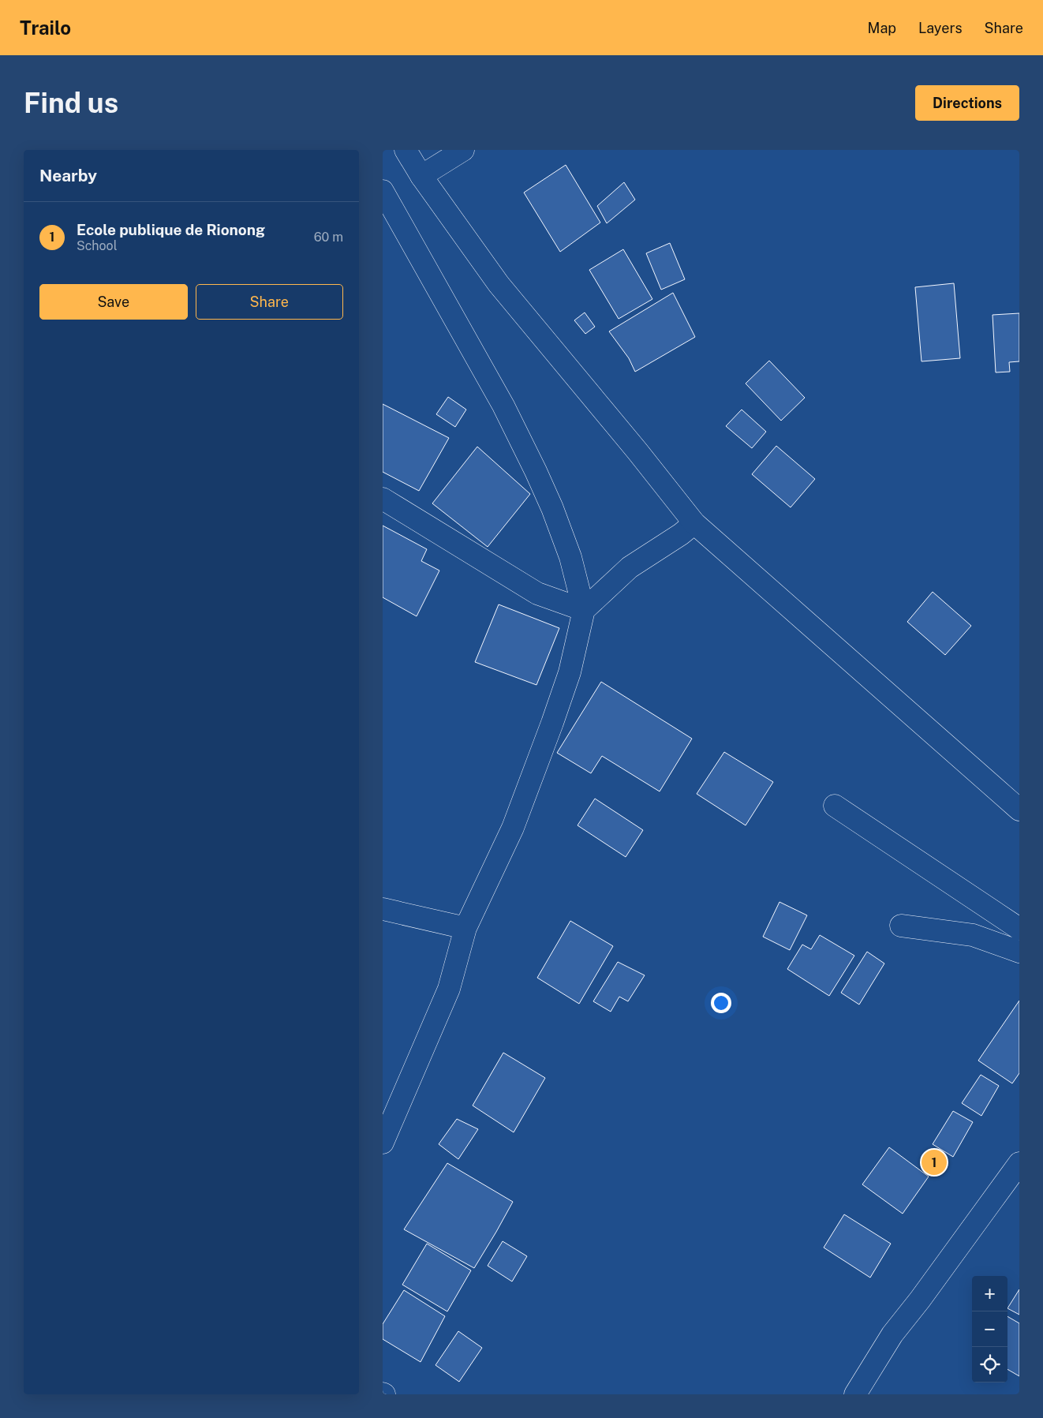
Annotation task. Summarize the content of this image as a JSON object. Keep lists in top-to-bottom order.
{
  "page": {
    "header": "Trailo",
    "nav": ["Map", "Layers", "Share"],
    "buttons": [
      "Directions",
      ["Save", "Share"]
    ],
    "title": "Find us",
    "heading": "Nearby",
    "list": [
      {
        "mark": "1",
        "name": "Ecole publique de Rionong",
        "note": "School",
        "value": "60 m"
      }
    ],
    "pins": "1",
    "map_buttons": ["+", "−"]
  }
}
